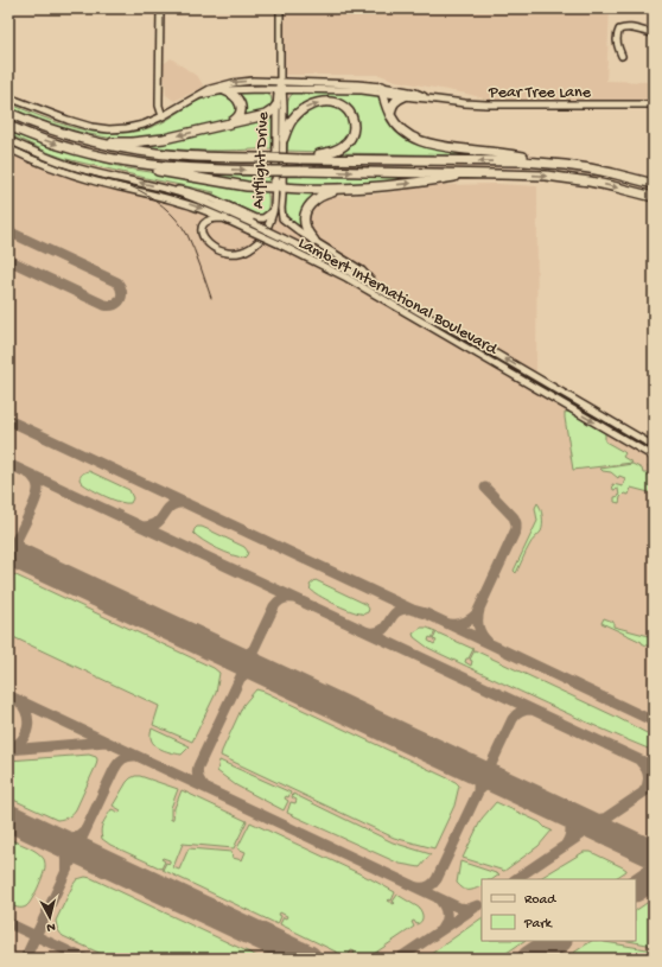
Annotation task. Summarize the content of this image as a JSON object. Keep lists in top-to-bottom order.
{
  "streets": {
    "street": ["Pear Tree Lane", "Airflight Drive", "Lambert International Boulevard"]
  },
  "crossings": [
    ["Pear Tree Lane", "Airflight Drive"],
    ["Airflight Drive", "Lambert International Boulevard"]
  ],
  "legend": ["Road", "Park"],
  "north": "bottom"
}
